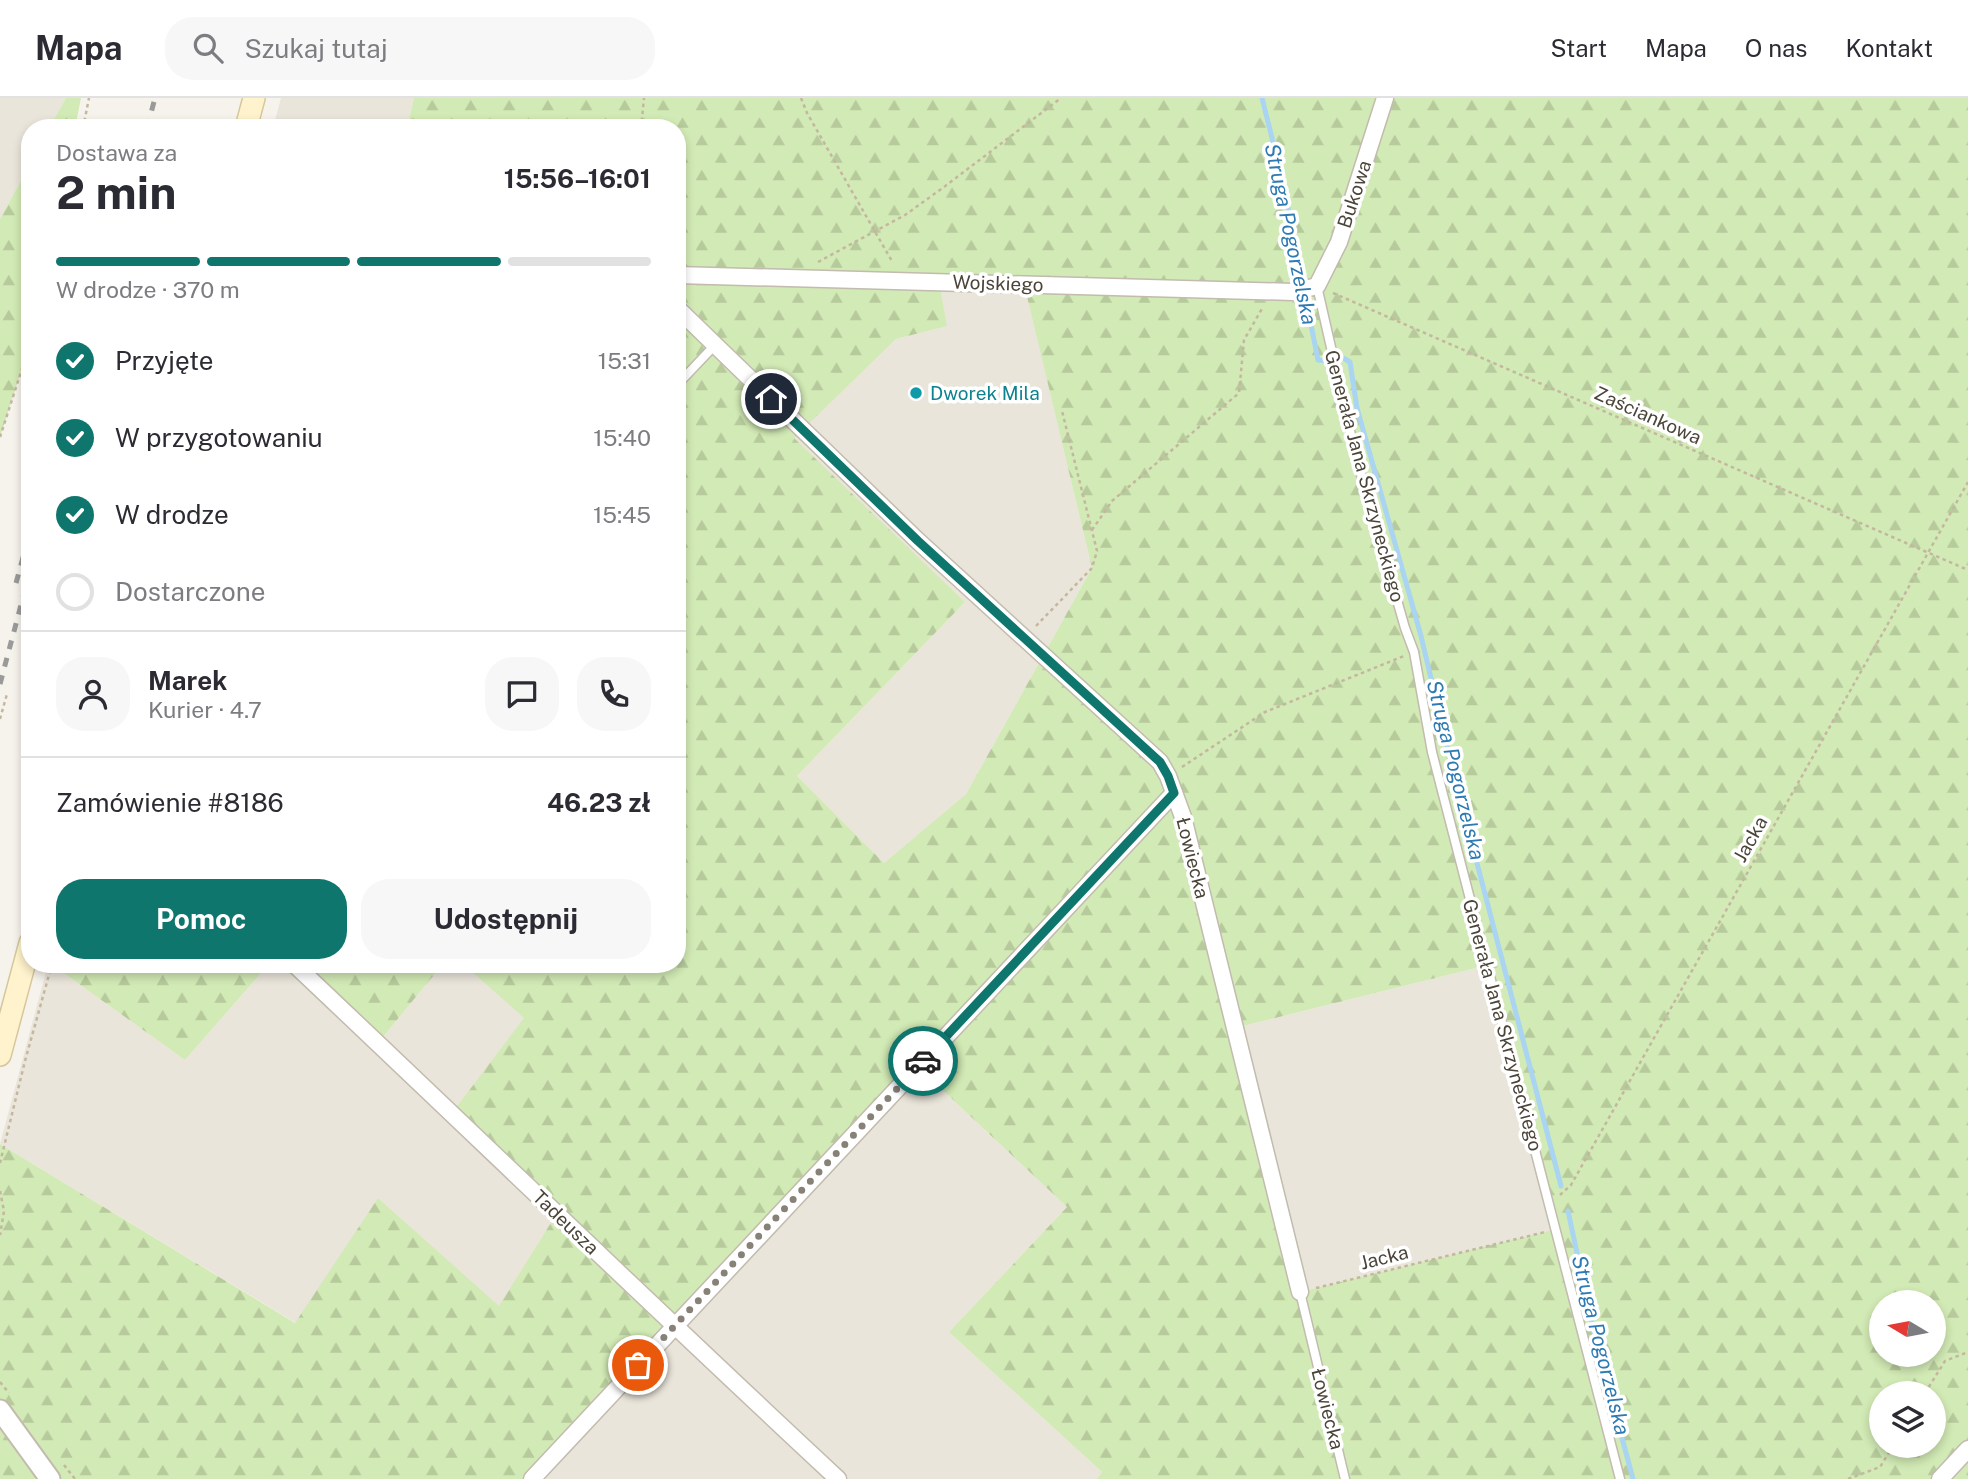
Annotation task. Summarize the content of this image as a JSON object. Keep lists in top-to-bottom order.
{
  "streets": {
    "street": [
      "Bukowa",
      "Wojskiego",
      "Łowiecka",
      "Tadeusza"
    ],
    "lane": ["Generała Jana Skrzyneckiego"],
    "path": ["Zaściankowa", "Jacka"]
  },
  "crossings": [
    ["Bukowa", "Wojskiego"],
    ["Bukowa", "Zaściankowa"],
    ["Bukowa", "Generała Jana Skrzyneckiego"],
    ["Wojskiego", "Zaściankowa"],
    ["Wojskiego", "Generała Jana Skrzyneckiego"],
    ["Zaściankowa", "Generała Jana Skrzyneckiego"],
    ["Zaściankowa", "Jacka"],
    ["Generała Jana Skrzyneckiego", "Jacka"],
    ["Jacka", "Łowiecka"]
  ],
  "water": ["Struga Pogorzelska"],
  "places": ["Dworek Mila"],
  "north": "left",
  "page": {
    "header": "Mapa",
    "search": "Szukaj tutaj",
    "nav": [
      "Start",
      "Mapa",
      "O nas",
      "Kontakt"
    ],
    "heading": ["2 min", "Dostawa za", "15:56–16:01"],
    "panel": [
      "Marek",
      "Kurier · 4.7",
      "Zamówienie #8186",
      "46.23 zł"
    ],
    "bar": "W drodze · 370 m",
    "list": [
      ["Przyjęte", "15:31"],
      ["W przygotowaniu", "15:40"],
      ["W drodze", "15:45"],
      "Dostarczone"
    ],
    "buttons": ["Pomoc", "Udostępnij"]
  }
}
